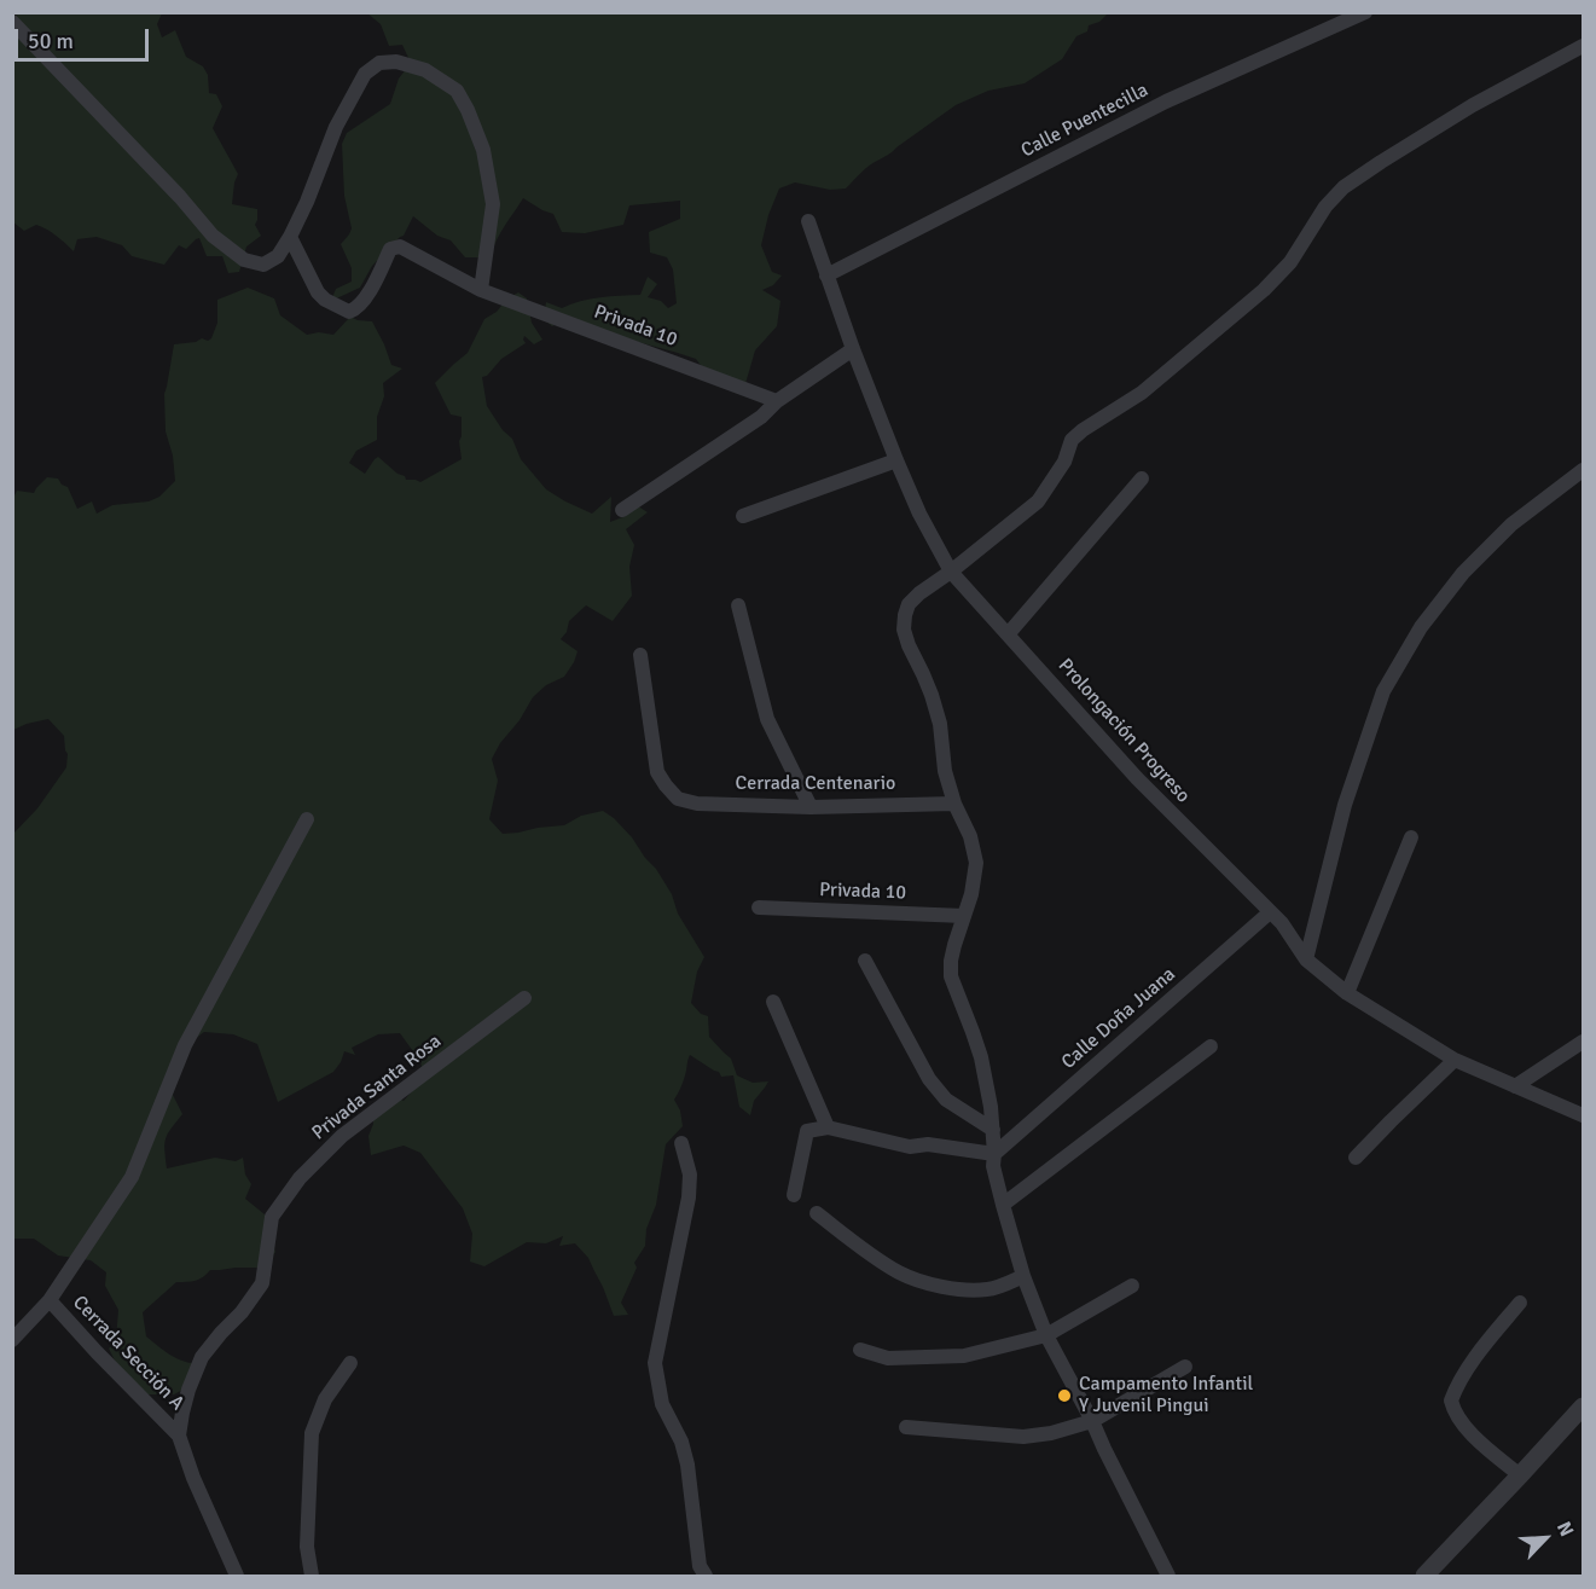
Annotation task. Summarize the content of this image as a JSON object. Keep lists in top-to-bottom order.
{
  "streets": {
    "street": [
      "Calle Puentecilla",
      "Privada 10",
      "Prolongación Progreso",
      "Cerrada Centenario",
      "Calle Doña Juana",
      "Privada Santa Rosa",
      "Cerrada Sección A"
    ]
  },
  "crossings": [
    ["Calle Puentecilla", "Prolongación Progreso"],
    ["Prolongación Progreso", "Calle Doña Juana"],
    ["Privada Santa Rosa", "Cerrada Sección A"]
  ],
  "places": ["Campamento Infantil Y Juvenil Pingui"],
  "scale_bar": "50 m",
  "north": "top right"
}
